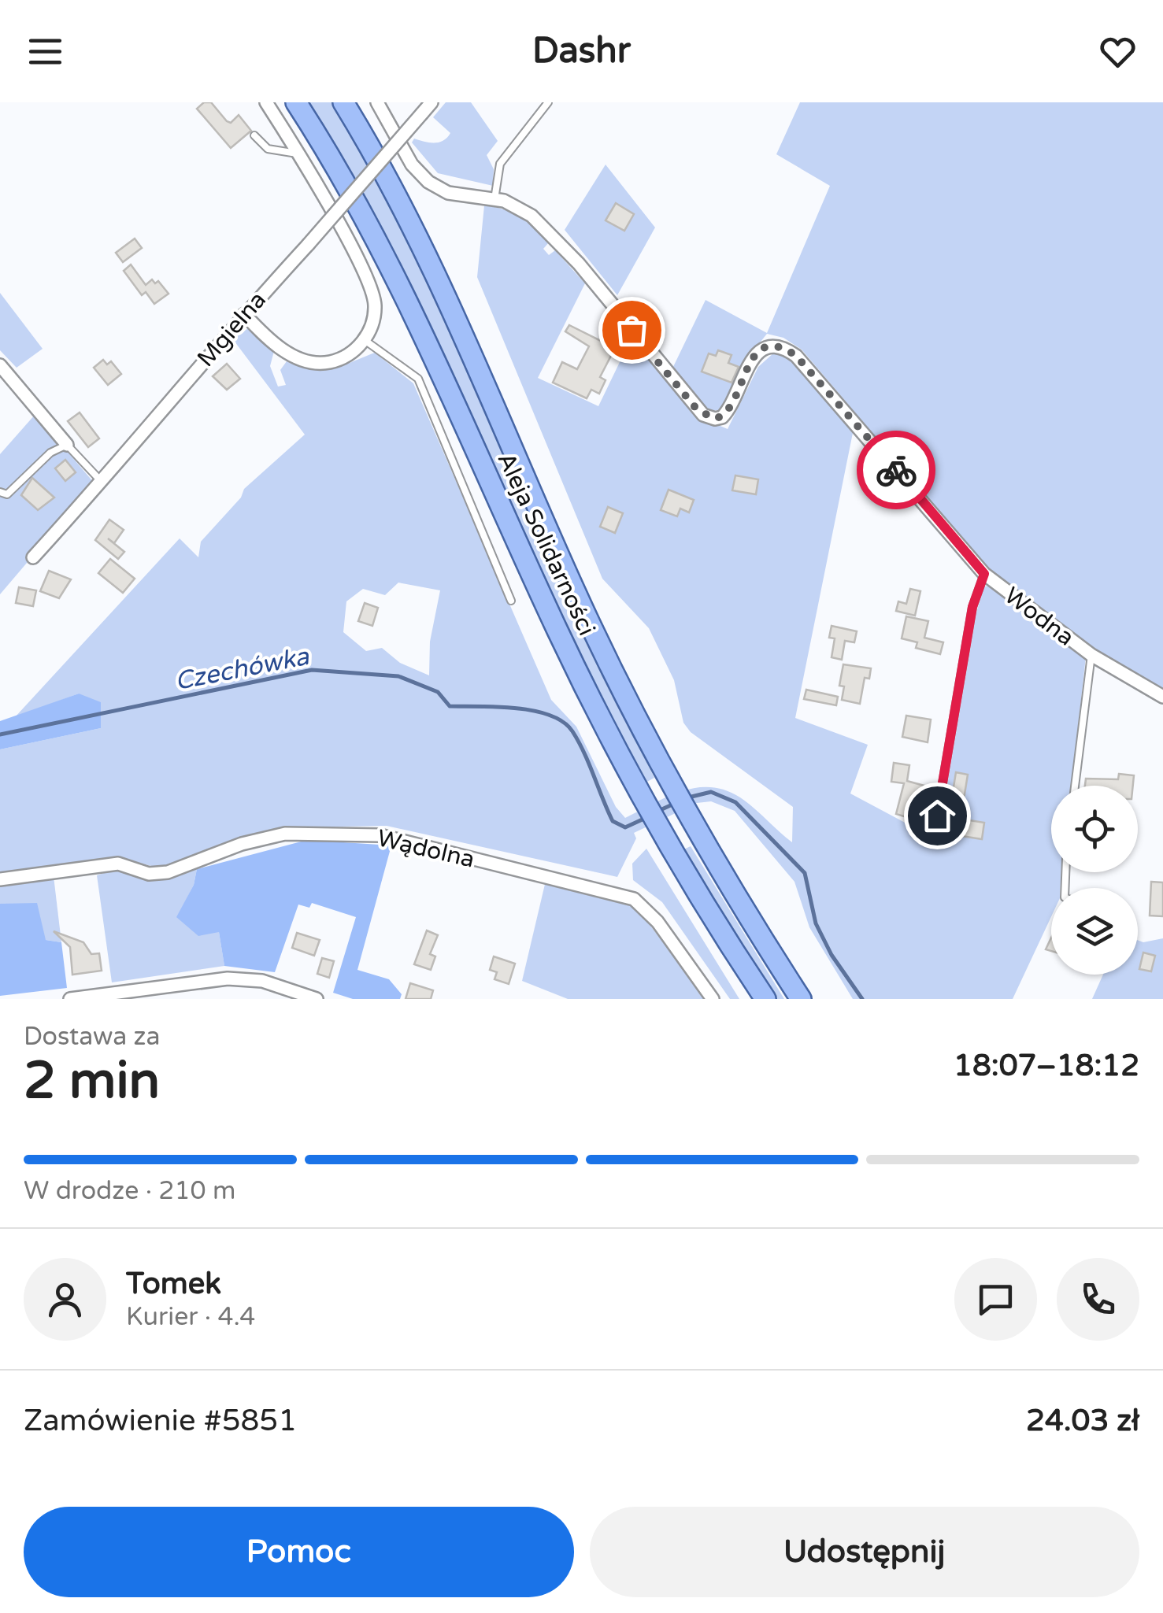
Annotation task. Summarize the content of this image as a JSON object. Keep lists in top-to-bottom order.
{
  "streets": {
    "main road": ["Aleja Solidarności"],
    "street": ["Mgielna", "Wodna", "Wądolna"]
  },
  "water": ["Czechówka"],
  "page": {
    "header": "Dashr",
    "heading": ["2 min", "Dostawa za", "18:07–18:12"],
    "panel": [
      "Tomek",
      "Kurier · 4.4",
      "Zamówienie #5851",
      "24.03 zł"
    ],
    "bar": "W drodze · 210 m",
    "buttons": ["Pomoc", "Udostępnij"]
  }
}
